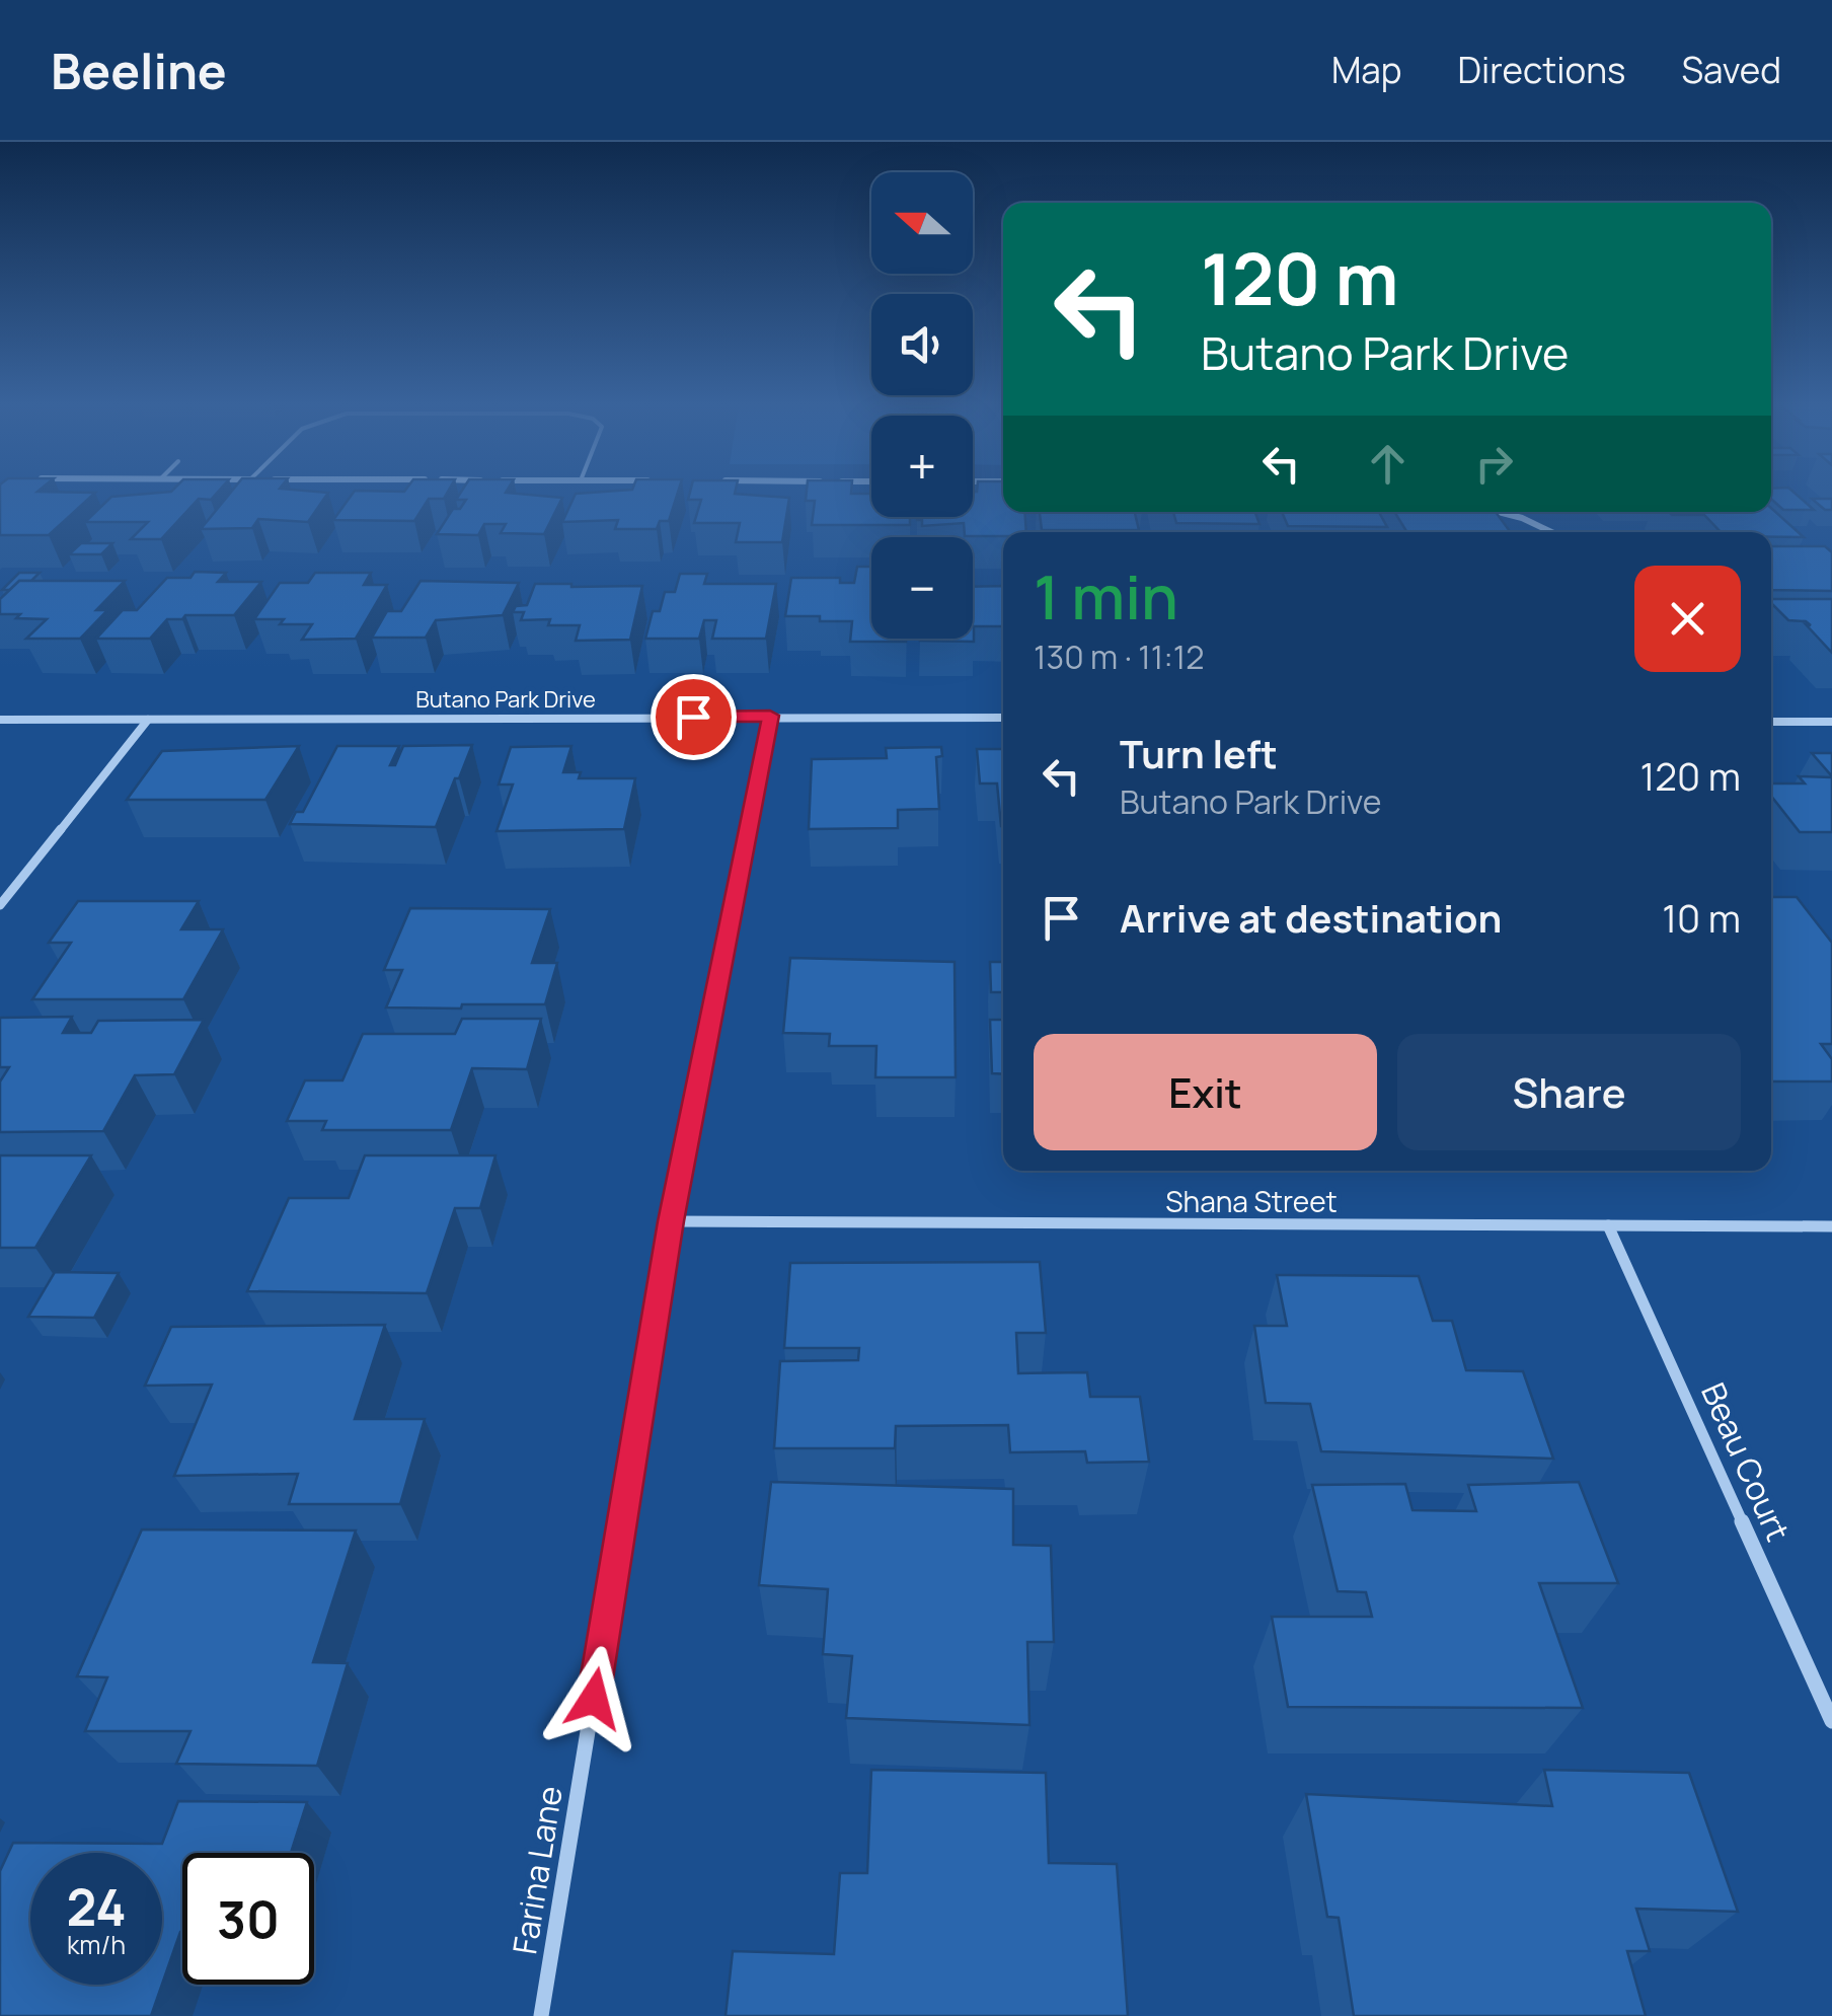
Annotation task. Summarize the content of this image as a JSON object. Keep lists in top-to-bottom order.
{
  "streets": {
    "street": [
      "Butano Park Drive",
      "Shana Street",
      "Beau Court",
      "Farina Lane"
    ]
  },
  "crossings": [
    ["Butano Park Drive", "Farina Lane"],
    ["Shana Street", "Beau Court"],
    ["Shana Street", "Farina Lane"]
  ],
  "north": "left",
  "page": {
    "header": "Beeline",
    "nav": ["Map", "Directions", "Saved"],
    "map_buttons": ["+", "−"],
    "turn": ["120 m", "Butano Park Drive"],
    "heading": ["1 min", "130 m · 11:12"],
    "list": [
      {
        "name": "Turn left",
        "note": "Butano Park Drive",
        "value": "120 m"
      },
      {
        "name": "Arrive at destination",
        "value": "10 m"
      }
    ],
    "buttons": ["Exit", "Share"],
    "speed": "24 km/h",
    "limit": "30"
  }
}
